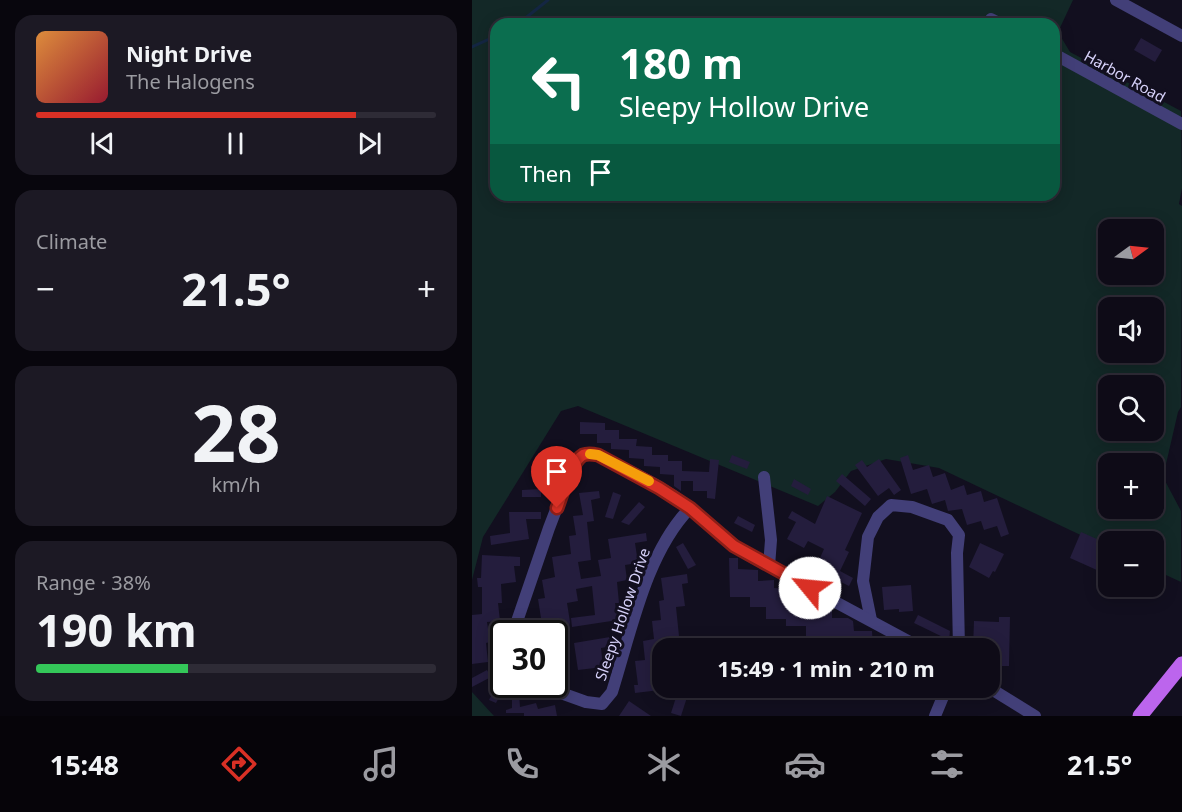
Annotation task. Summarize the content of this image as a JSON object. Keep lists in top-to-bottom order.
{
  "streets": {
    "street": ["Harbor Road", "Sleepy Hollow Drive"]
  },
  "north": "right",
  "page": {
    "turn": ["180 m", "Sleepy Hollow Drive"],
    "song": ["Night Drive", "The Halogens"],
    "then": "Then",
    "tile": [
      "Climate",
      ["28", "km/h"],
      ["Range · 38%", "190 km"]
    ],
    "map_buttons": ["+", "−"],
    "heat": ["−", "21.5°", "+"],
    "limit": "30",
    "trip": "15:49 · 1 min · 210 m",
    "tabs": ["15:48", "21.5°"]
  }
}
